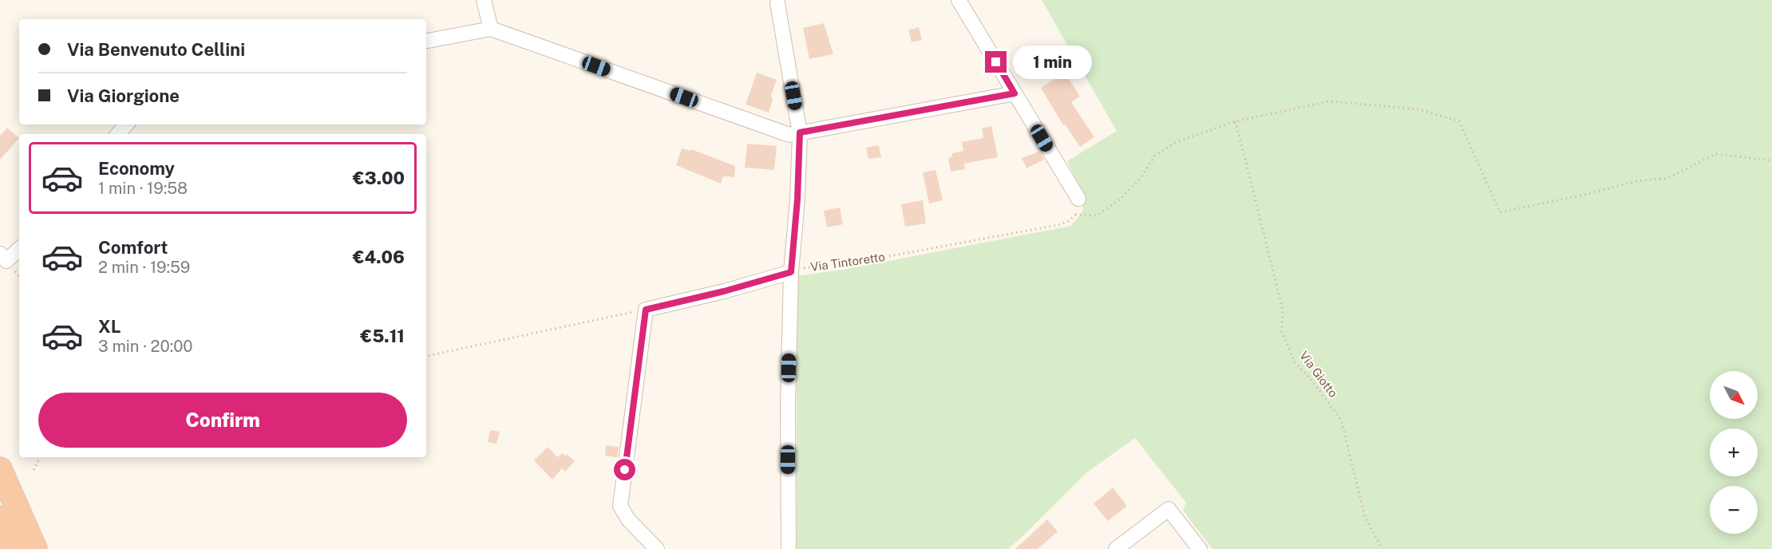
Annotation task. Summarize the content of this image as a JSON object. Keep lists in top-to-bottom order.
{
  "streets": {
    "path": ["Via Tintoretto", "Via Giotto"]
  },
  "crossings": [
    ["Via Tintoretto", "Via Giotto"]
  ],
  "north": "bottom right",
  "page": {
    "banner": ["Via Benvenuto Cellini", "Via Giorgione"],
    "bubble": "1 min",
    "list": [
      {
        "name": "Economy",
        "note": "1 min · 19:58",
        "value": "€3.00"
      },
      {
        "name": "Comfort",
        "note": "2 min · 19:59",
        "value": "€4.06"
      },
      {
        "name": "XL",
        "note": "3 min · 20:00",
        "value": "€5.11"
      }
    ],
    "map_buttons": ["+", "−"],
    "buttons": "Confirm"
  }
}
